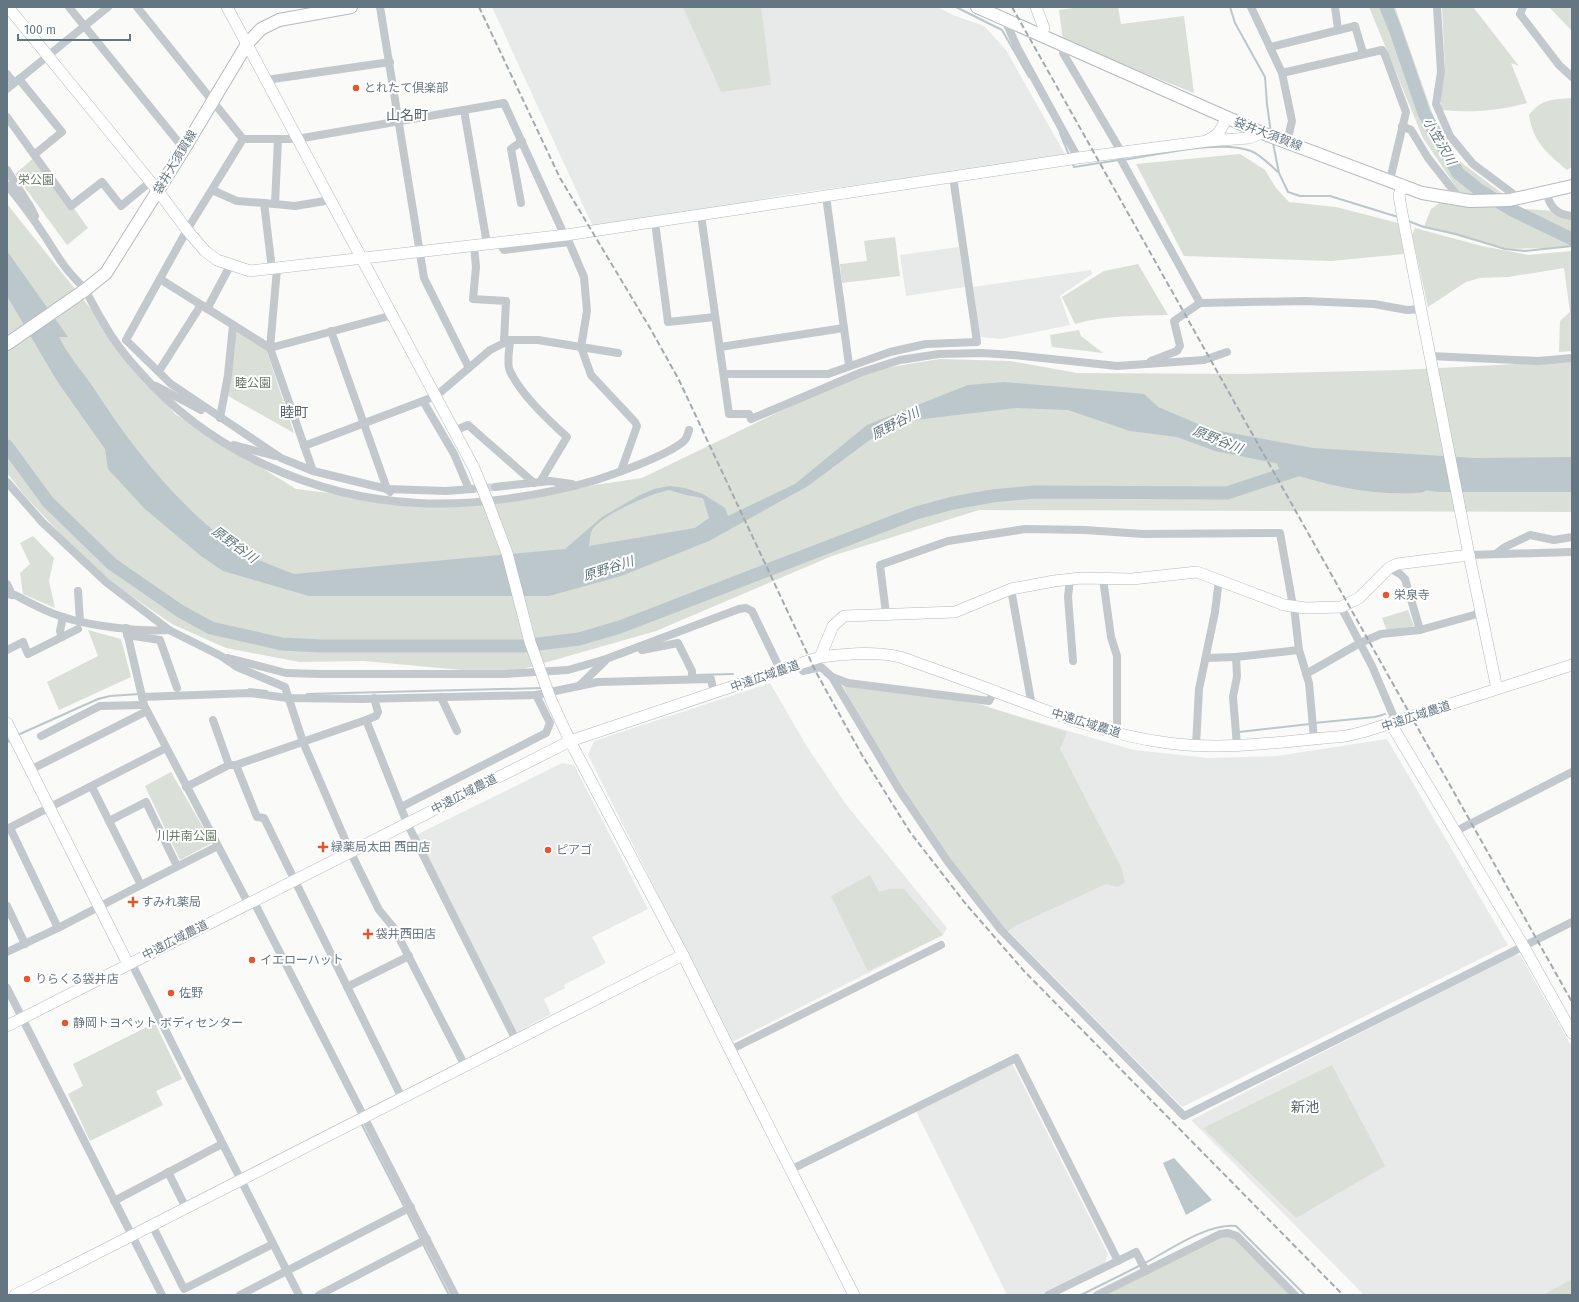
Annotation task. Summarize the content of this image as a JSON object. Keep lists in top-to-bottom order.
{
  "streets": {
    "main road": ["袋井大須賀線"],
    "street": ["中遠広域農道"]
  },
  "districts": ["山名町", "睦町", "新池"],
  "water": ["小笠沢川", "原野谷川"],
  "parks": ["栄公園", "睦公園", "川井南公園"],
  "places": {
    "other": [
      "とれたて倶楽部",
      "栄泉寺",
      "ピアゴ",
      "イエローハット",
      "りらくる袋井店",
      "佐野",
      "静岡トヨペット ボディセンター"
    ],
    "health": ["緑薬局太田 西田店", "すみれ薬局", "袋井西田店"]
  },
  "scale_bar": "100 m"
}
